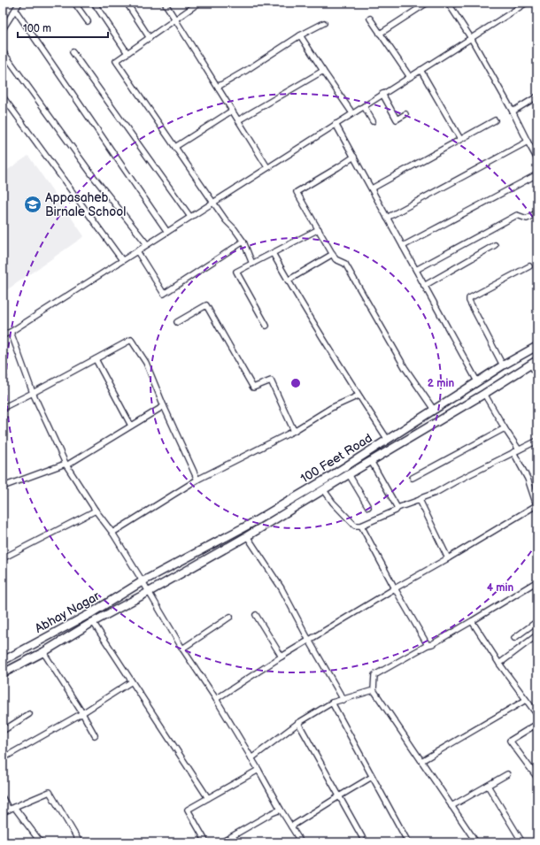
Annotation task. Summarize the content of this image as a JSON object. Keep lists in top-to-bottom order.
{
  "streets": {
    "main road": ["100 Feet Road", "Abhay Nagar"]
  },
  "crossings": [
    ["100 Feet Road", "Abhay Nagar"]
  ],
  "places": {
    "school or university": ["Appasaheb Birnale School"]
  },
  "scale_bar": "100 m",
  "rings": ["2 min", "4 min"]
}
